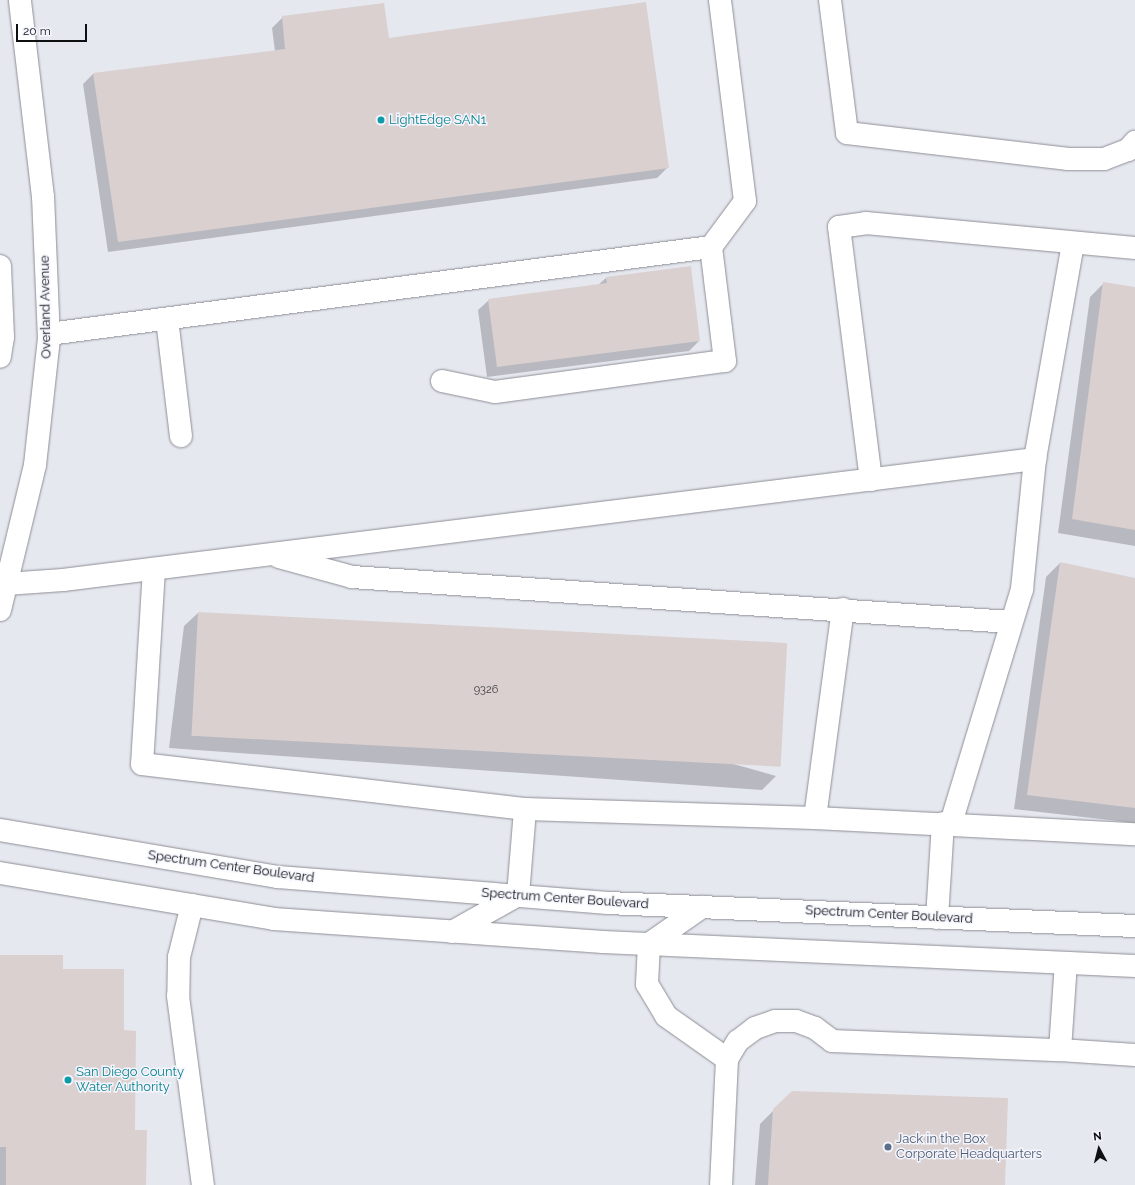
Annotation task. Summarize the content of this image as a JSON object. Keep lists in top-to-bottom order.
{
  "streets": {
    "street": ["Overland Avenue", "Spectrum Center Boulevard"]
  },
  "places": ["LightEdge SAN1", "San Diego County Water Authority", "Jack in the Box Corporate Headquarters"],
  "house_numbers": ["9326"],
  "scale_bar": "20 m",
  "north": "top"
}
